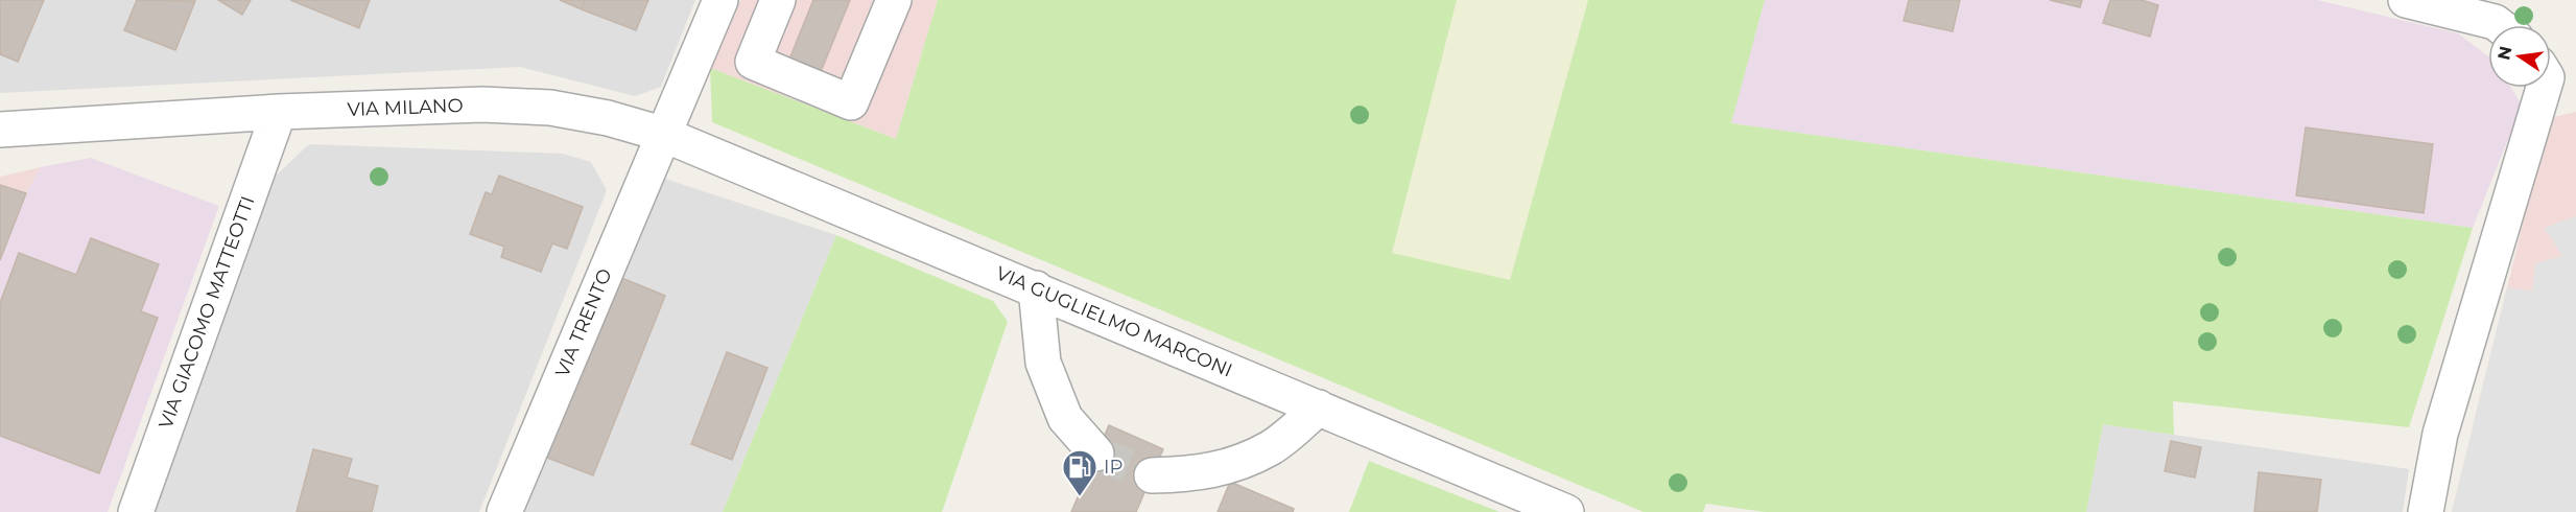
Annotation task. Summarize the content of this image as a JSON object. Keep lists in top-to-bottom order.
{
  "streets": {
    "street": [
      "VIA MILANO",
      "VIA GIACOMO MATTEOTTI",
      "VIA GUGLIELMO MARCONI",
      "VIA TRENTO"
    ]
  },
  "crossings": [
    ["VIA MILANO", "VIA GIACOMO MATTEOTTI"],
    ["VIA MILANO", "VIA GUGLIELMO MARCONI"],
    ["VIA MILANO", "VIA TRENTO"],
    ["VIA GUGLIELMO MARCONI", "VIA TRENTO"]
  ],
  "places": {
    "fuel station": ["IP"]
  },
  "north": "left"
}
